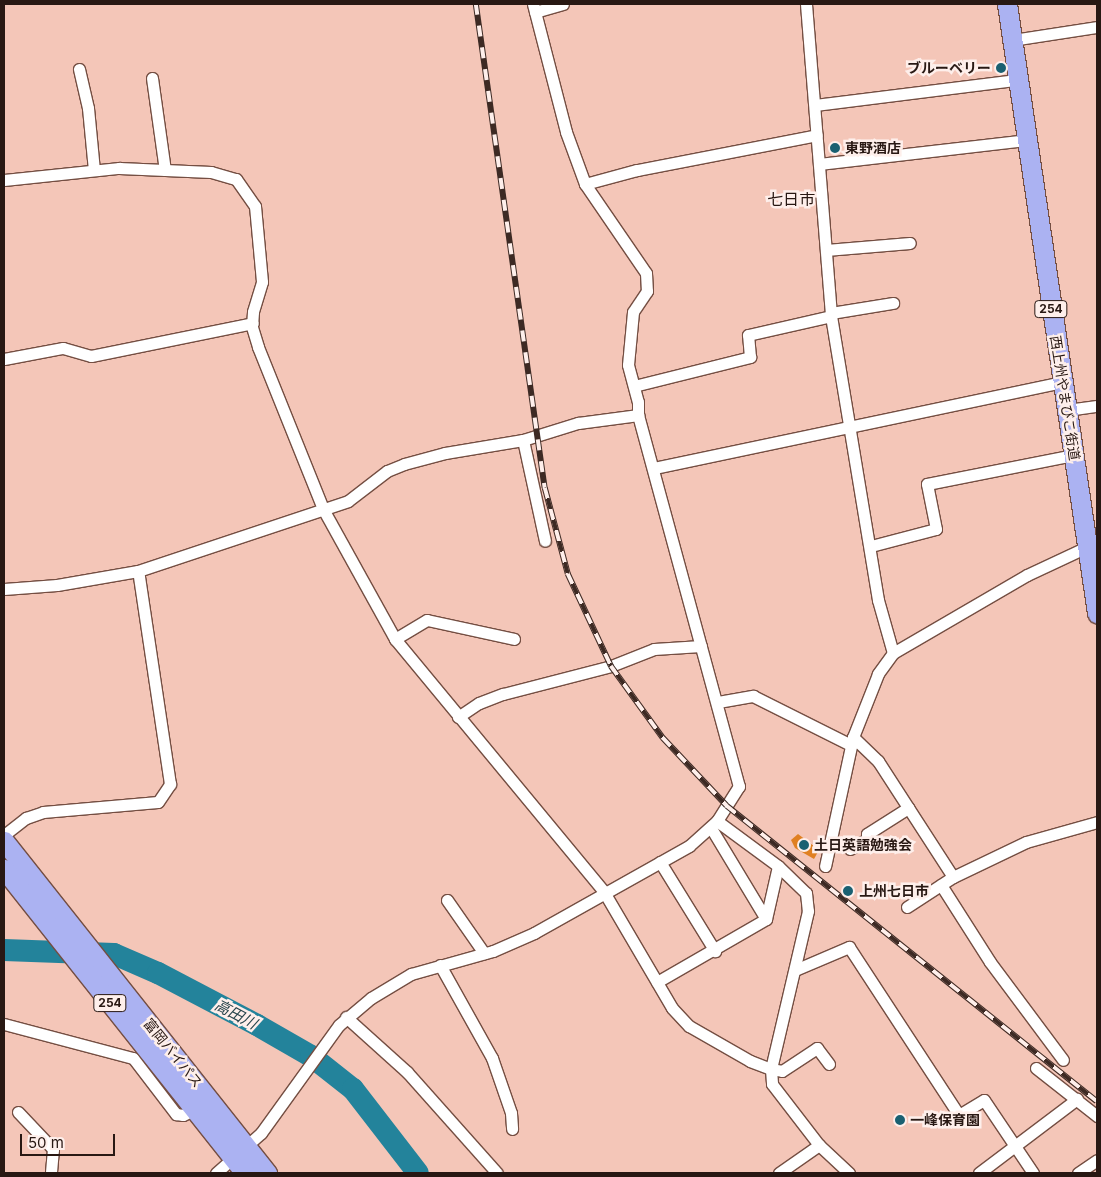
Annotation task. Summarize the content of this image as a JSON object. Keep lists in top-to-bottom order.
{
  "streets": {
    "highway": ["254", "西上州やまびこ街道", "富岡バイパス"]
  },
  "districts": ["七日市"],
  "water": ["高田川"],
  "places": [
    "ブルーベリー",
    "東野酒店",
    "土日英語勉強会",
    "上州七日市",
    "一峰保育園"
  ],
  "scale_bar": "50 m"
}
